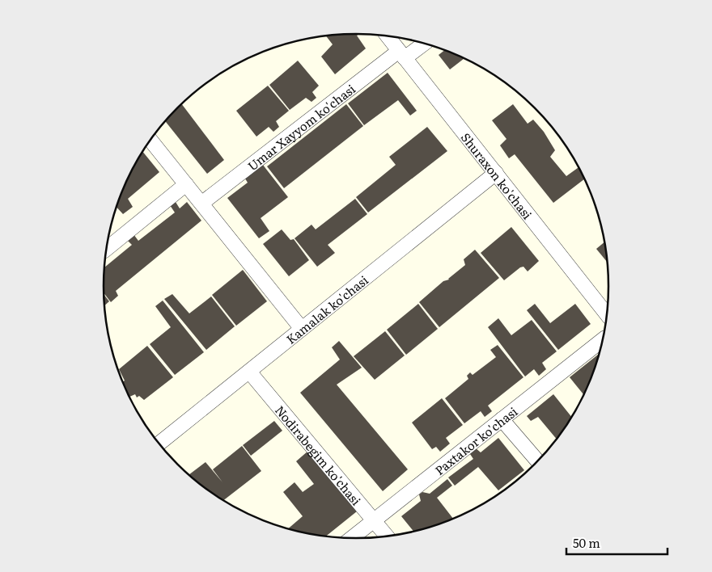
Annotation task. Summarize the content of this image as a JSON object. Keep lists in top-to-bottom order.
{
  "streets": {
    "street": [
      "Umar Xayyom ko'chasi",
      "Shuraxon ko'chasi",
      "Kamalak ko'chasi",
      "Paxtakor ko'chasi",
      "Nodirabegim ko'chasi"
    ]
  },
  "crossings": [
    ["Umar Xayyom ko'chasi", "Shuraxon ko'chasi"],
    ["Shuraxon ko'chasi", "Kamalak ko'chasi"],
    ["Kamalak ko'chasi", "Nodirabegim ko'chasi"],
    ["Paxtakor ko'chasi", "Nodirabegim ko'chasi"]
  ],
  "scale_bar": "50 m"
}
